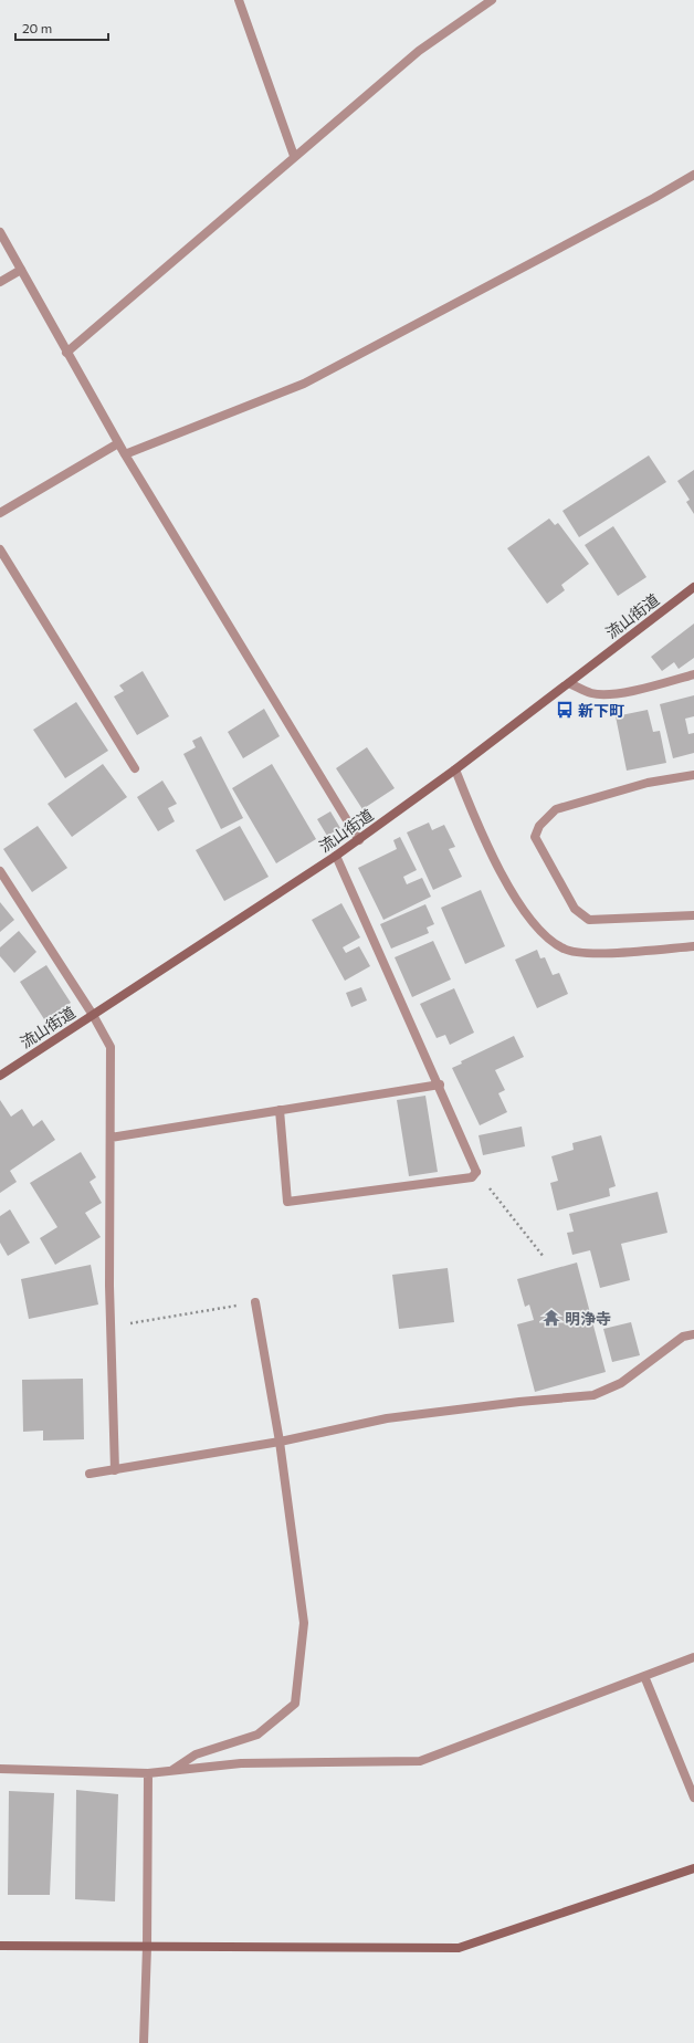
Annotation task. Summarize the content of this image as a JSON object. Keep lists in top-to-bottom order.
{
  "streets": {
    "street": ["流山街道"]
  },
  "places": {
    "bus stop": ["新下町"],
    "temple": ["明浄寺"]
  },
  "scale_bar": "20 m"
}
